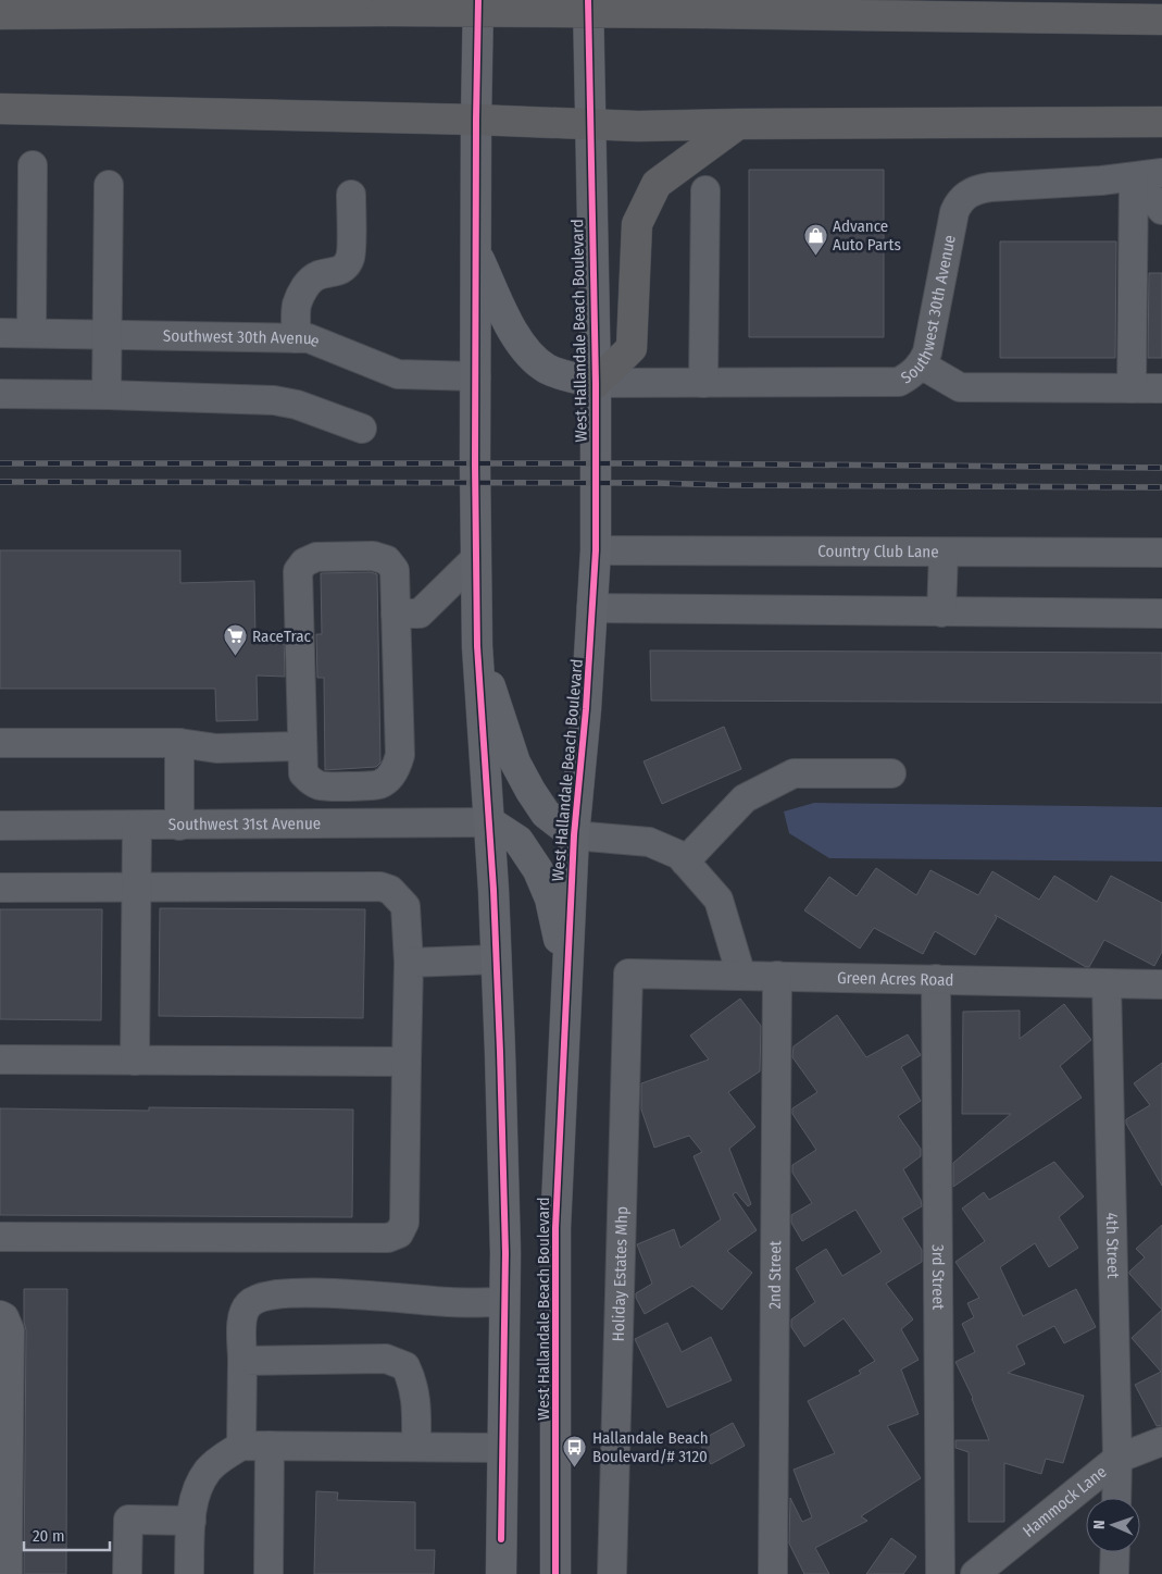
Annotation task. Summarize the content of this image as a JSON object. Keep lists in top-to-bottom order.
{
  "streets": {
    "main road": ["West Hallandale Beach Boulevard"],
    "street": [
      "Southwest 30th Avenue",
      "Country Club Lane",
      "Southwest 31st Avenue",
      "Green Acres Road",
      "4th Street",
      "Holiday Estates Mhp",
      "2nd Street",
      "3rd Street",
      "Hammock Lane"
    ]
  },
  "crossings": [
    ["Southwest 30th Avenue", "West Hallandale Beach Boulevard"],
    ["West Hallandale Beach Boulevard", "Country Club Lane"],
    ["Green Acres Road", "4th Street"],
    ["Green Acres Road", "Holiday Estates Mhp"],
    ["Green Acres Road", "2nd Street"],
    ["Green Acres Road", "3rd Street"],
    ["4th Street", "Hammock Lane"]
  ],
  "places": {
    "shop": ["Advance Auto Parts"],
    "supermarket": ["RaceTrac"],
    "bus stop": ["Hallandale Beach Boulevard/# 3120"]
  },
  "scale_bar": "20 m",
  "north": "left"
}
